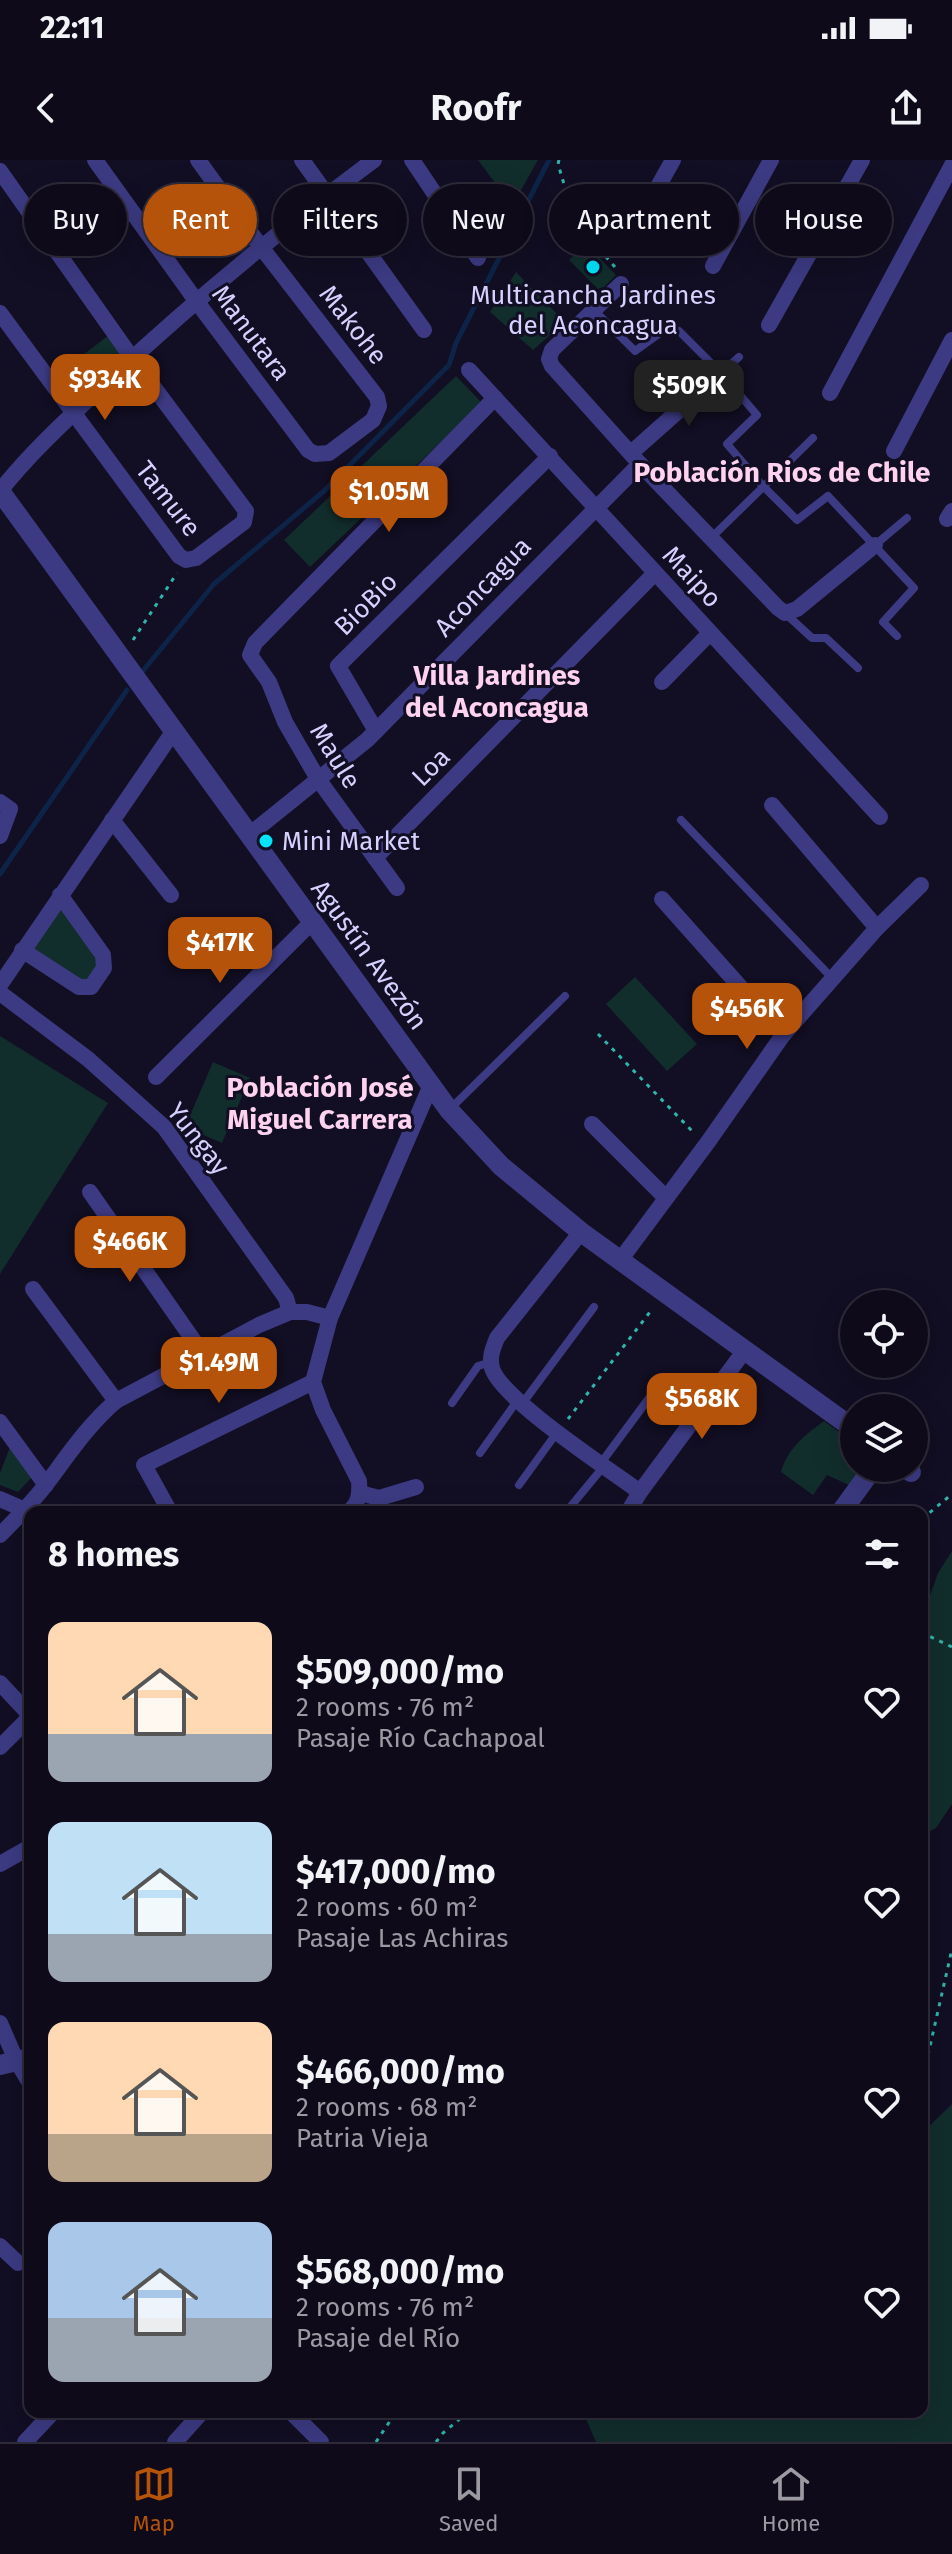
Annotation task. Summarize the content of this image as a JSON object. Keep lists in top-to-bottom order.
{
  "streets": {
    "street": [
      "Makohe",
      "Manutara",
      "Tamure",
      "Maipo",
      "Aconcagua",
      "BioBio",
      "Maule",
      "Loa",
      "Agustín Avezón",
      "Yungay"
    ]
  },
  "crossings": [
    ["Makohe", "Manutara"],
    ["Maipo", "Aconcagua"],
    ["Maipo", "BioBio"],
    ["Maipo", "Maule"],
    ["Maipo", "Loa"],
    ["Aconcagua", "BioBio"],
    ["Aconcagua", "Maule"],
    ["Aconcagua", "Agustín Avezón"],
    ["Maule", "Loa"]
  ],
  "districts": ["Población Rios de Chile", "Villa Jardines del Aconcagua", "Población José Miguel Carrera"],
  "places": ["Multicancha Jardines del Aconcagua", "Mini Market"],
  "page": {
    "status": "22:11",
    "header": "Roofr",
    "chip": [
      "Buy",
      "Rent",
      "Filters",
      "New",
      "Apartment",
      "House"
    ],
    "price": [
      "$934K",
      "$509K",
      "$1.05M",
      "$417K",
      "$456K",
      "$466K",
      "$1.49M",
      "$568K"
    ],
    "heading": "8 homes",
    "list": [
      {
        "name": "$509,000/mo",
        "note": "2 rooms · 76 m² · Pasaje Río Cachapoal"
      },
      {
        "name": "$417,000/mo",
        "note": "2 rooms · 60 m² · Pasaje Las Achiras"
      },
      {
        "name": "$466,000/mo",
        "note": "2 rooms · 68 m² · Patria Vieja"
      },
      {
        "name": "$568,000/mo",
        "note": "2 rooms · 76 m² · Pasaje del Río"
      }
    ],
    "tabs": ["Map", "Saved", "Home"]
  }
}
